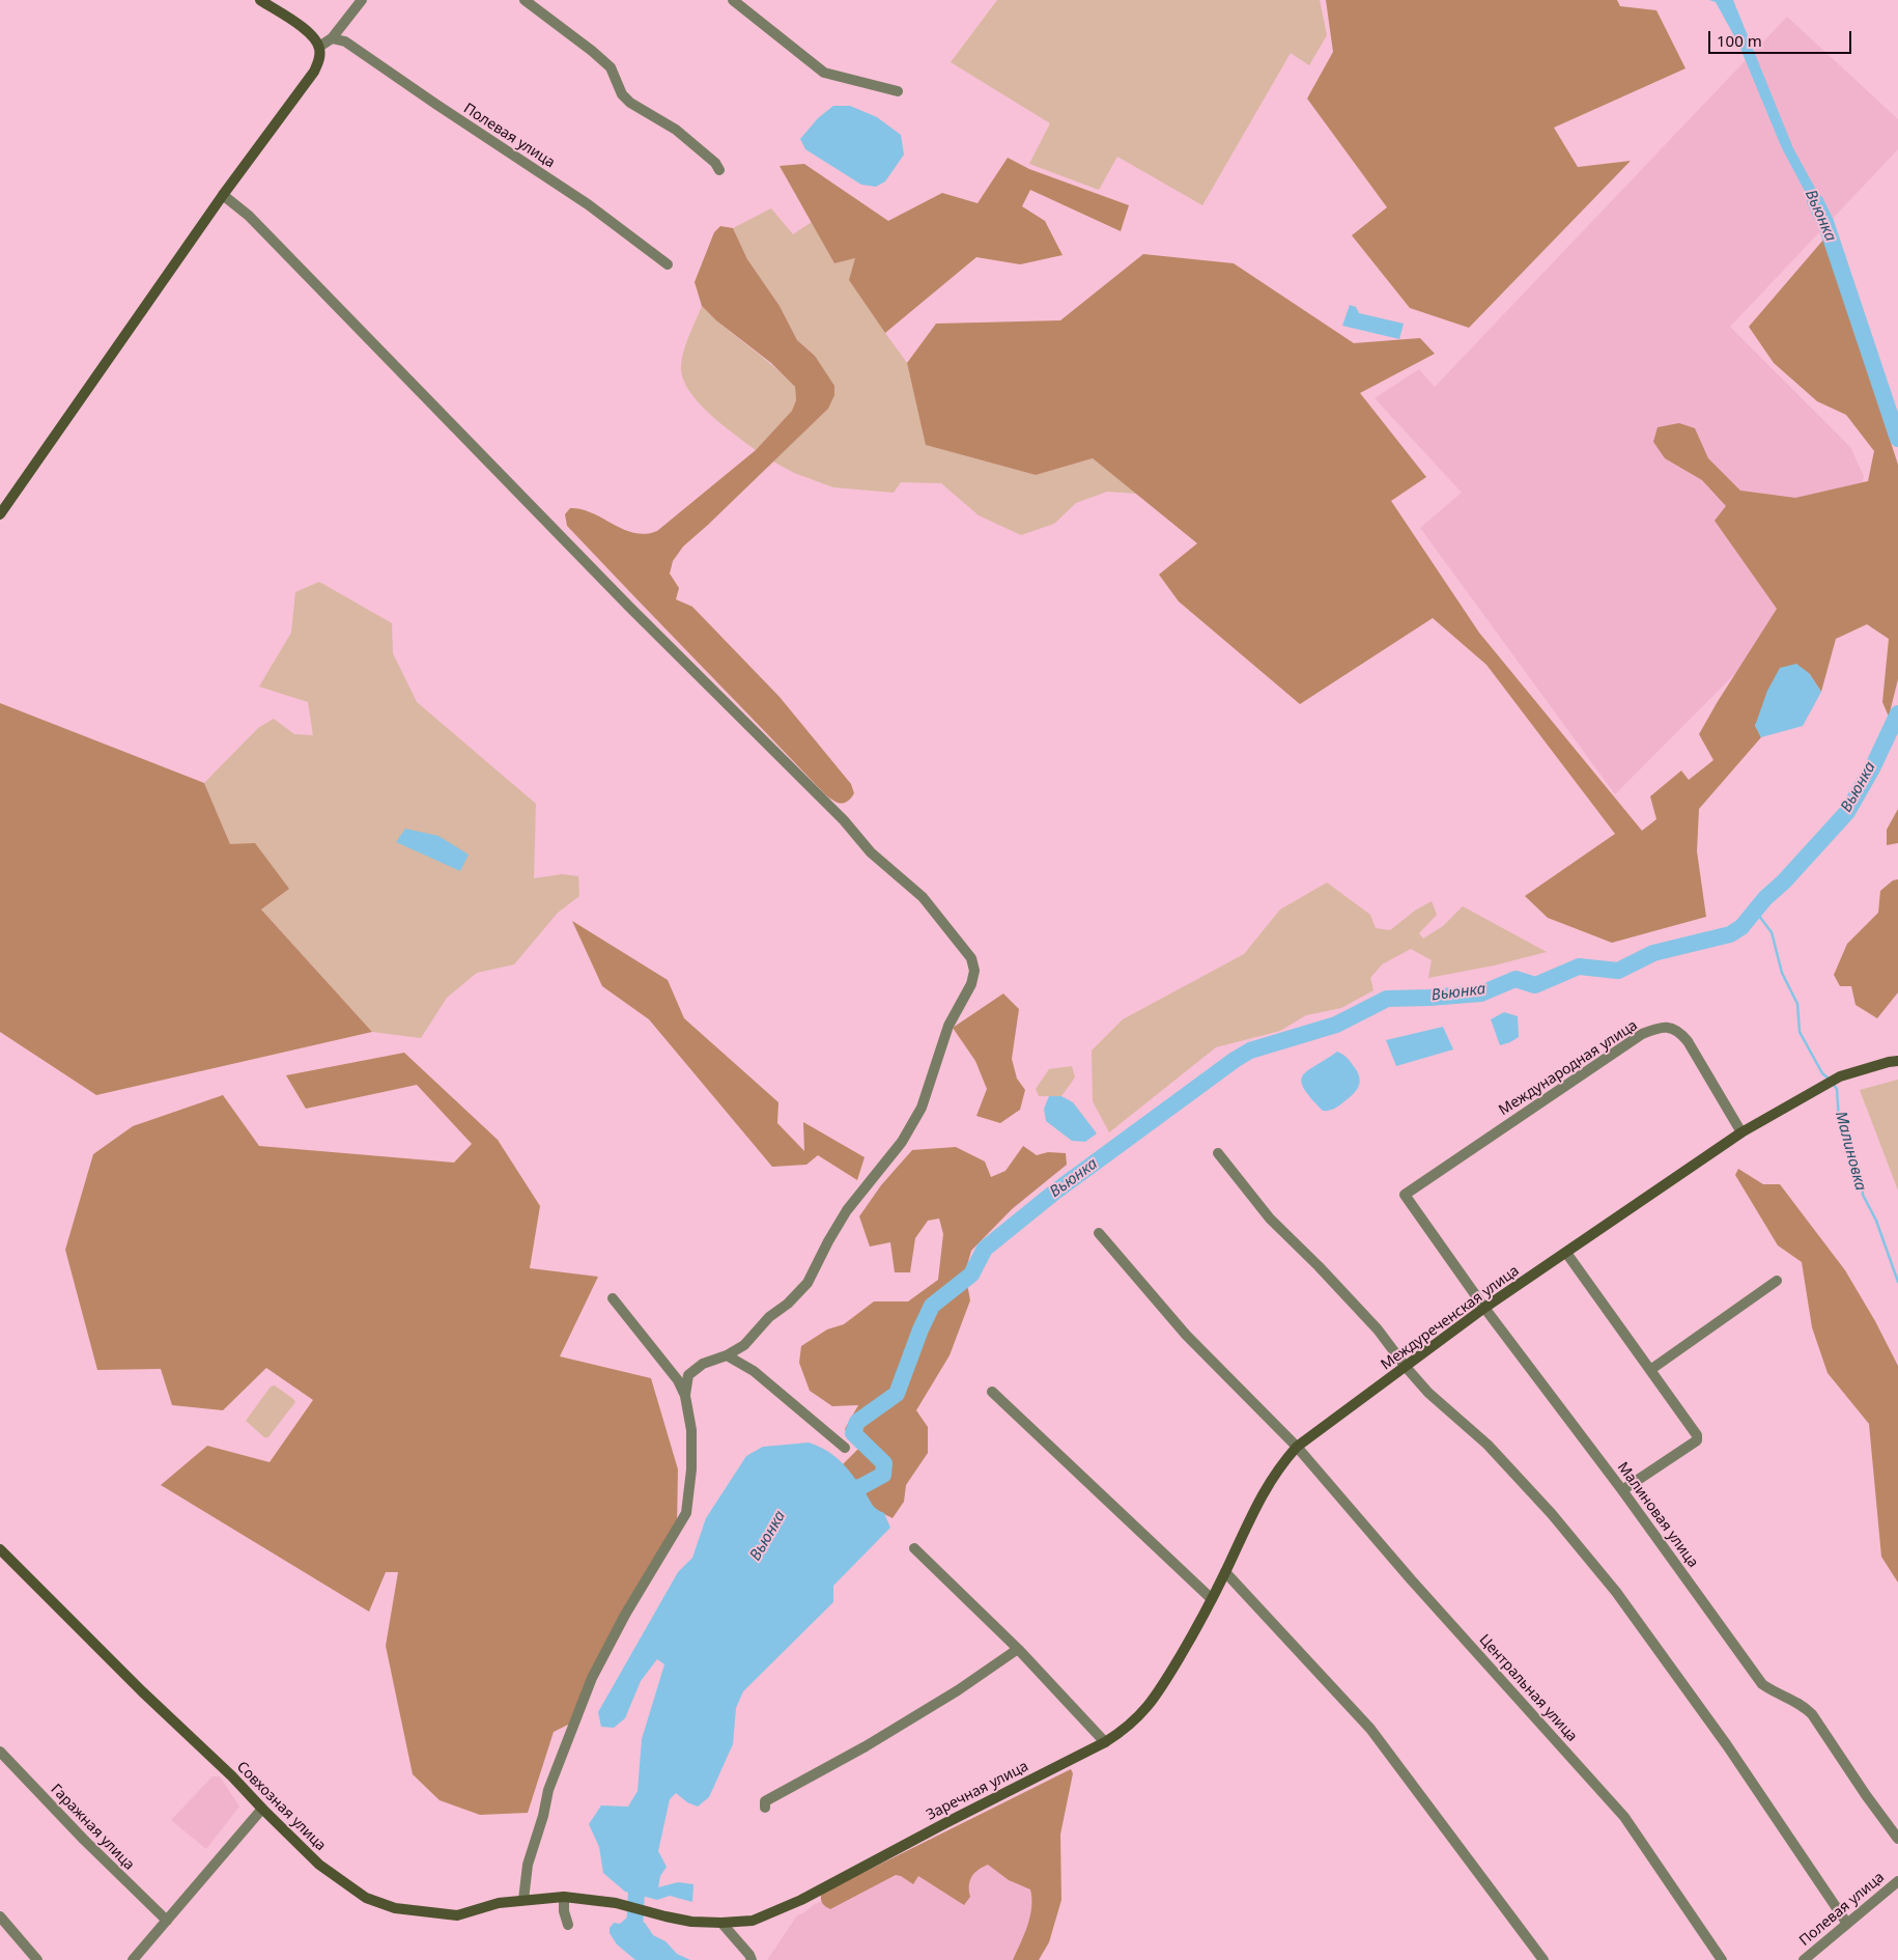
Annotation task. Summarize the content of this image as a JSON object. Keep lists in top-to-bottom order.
{
  "streets": {
    "street": [
      "Полевая улица",
      "Международная улица",
      "Междуреченская улица",
      "Малиновая улица",
      "Центральная улица",
      "Заречная улица",
      "Совхозная улица",
      "Гаражная улица"
    ]
  },
  "crossings": [
    ["Международная улица", "Междуреченская улица"],
    ["Международная улица", "Малиновая улица"],
    ["Междуреченская улица", "Малиновая улица"],
    ["Междуреченская улица", "Центральная улица"],
    ["Междуреченская улица", "Заречная улица"],
    ["Заречная улица", "Совхозная улица"]
  ],
  "water": ["Вьюнка", "Малиновка"],
  "scale_bar": "100 m"
}
